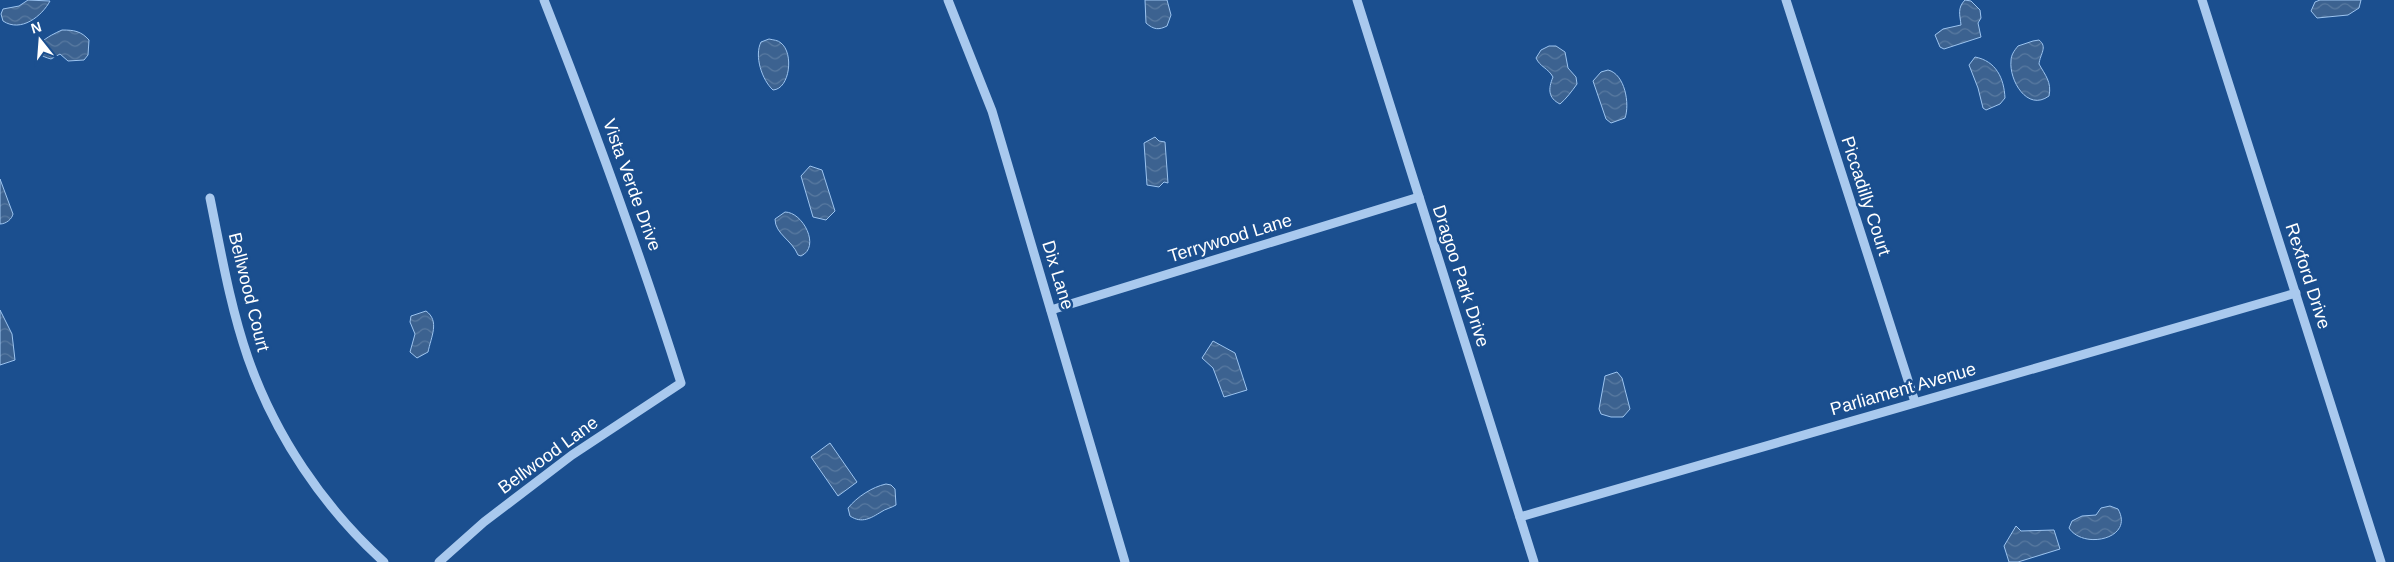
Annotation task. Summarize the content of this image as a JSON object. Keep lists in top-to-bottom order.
{
  "streets": {
    "street": [
      "Vista Verde Drive",
      "Piccadilly Court",
      "Terrywood Lane",
      "Dix Lane",
      "Dragoo Park Drive",
      "Rexford Drive",
      "Bellwood Court",
      "Parliament Avenue",
      "Bellwood Lane"
    ]
  },
  "crossings": [
    ["Vista Verde Drive", "Bellwood Lane"],
    ["Piccadilly Court", "Parliament Avenue"],
    ["Terrywood Lane", "Dix Lane"],
    ["Terrywood Lane", "Dragoo Park Drive"],
    ["Dragoo Park Drive", "Parliament Avenue"],
    ["Rexford Drive", "Parliament Avenue"]
  ],
  "north": "top"
}
